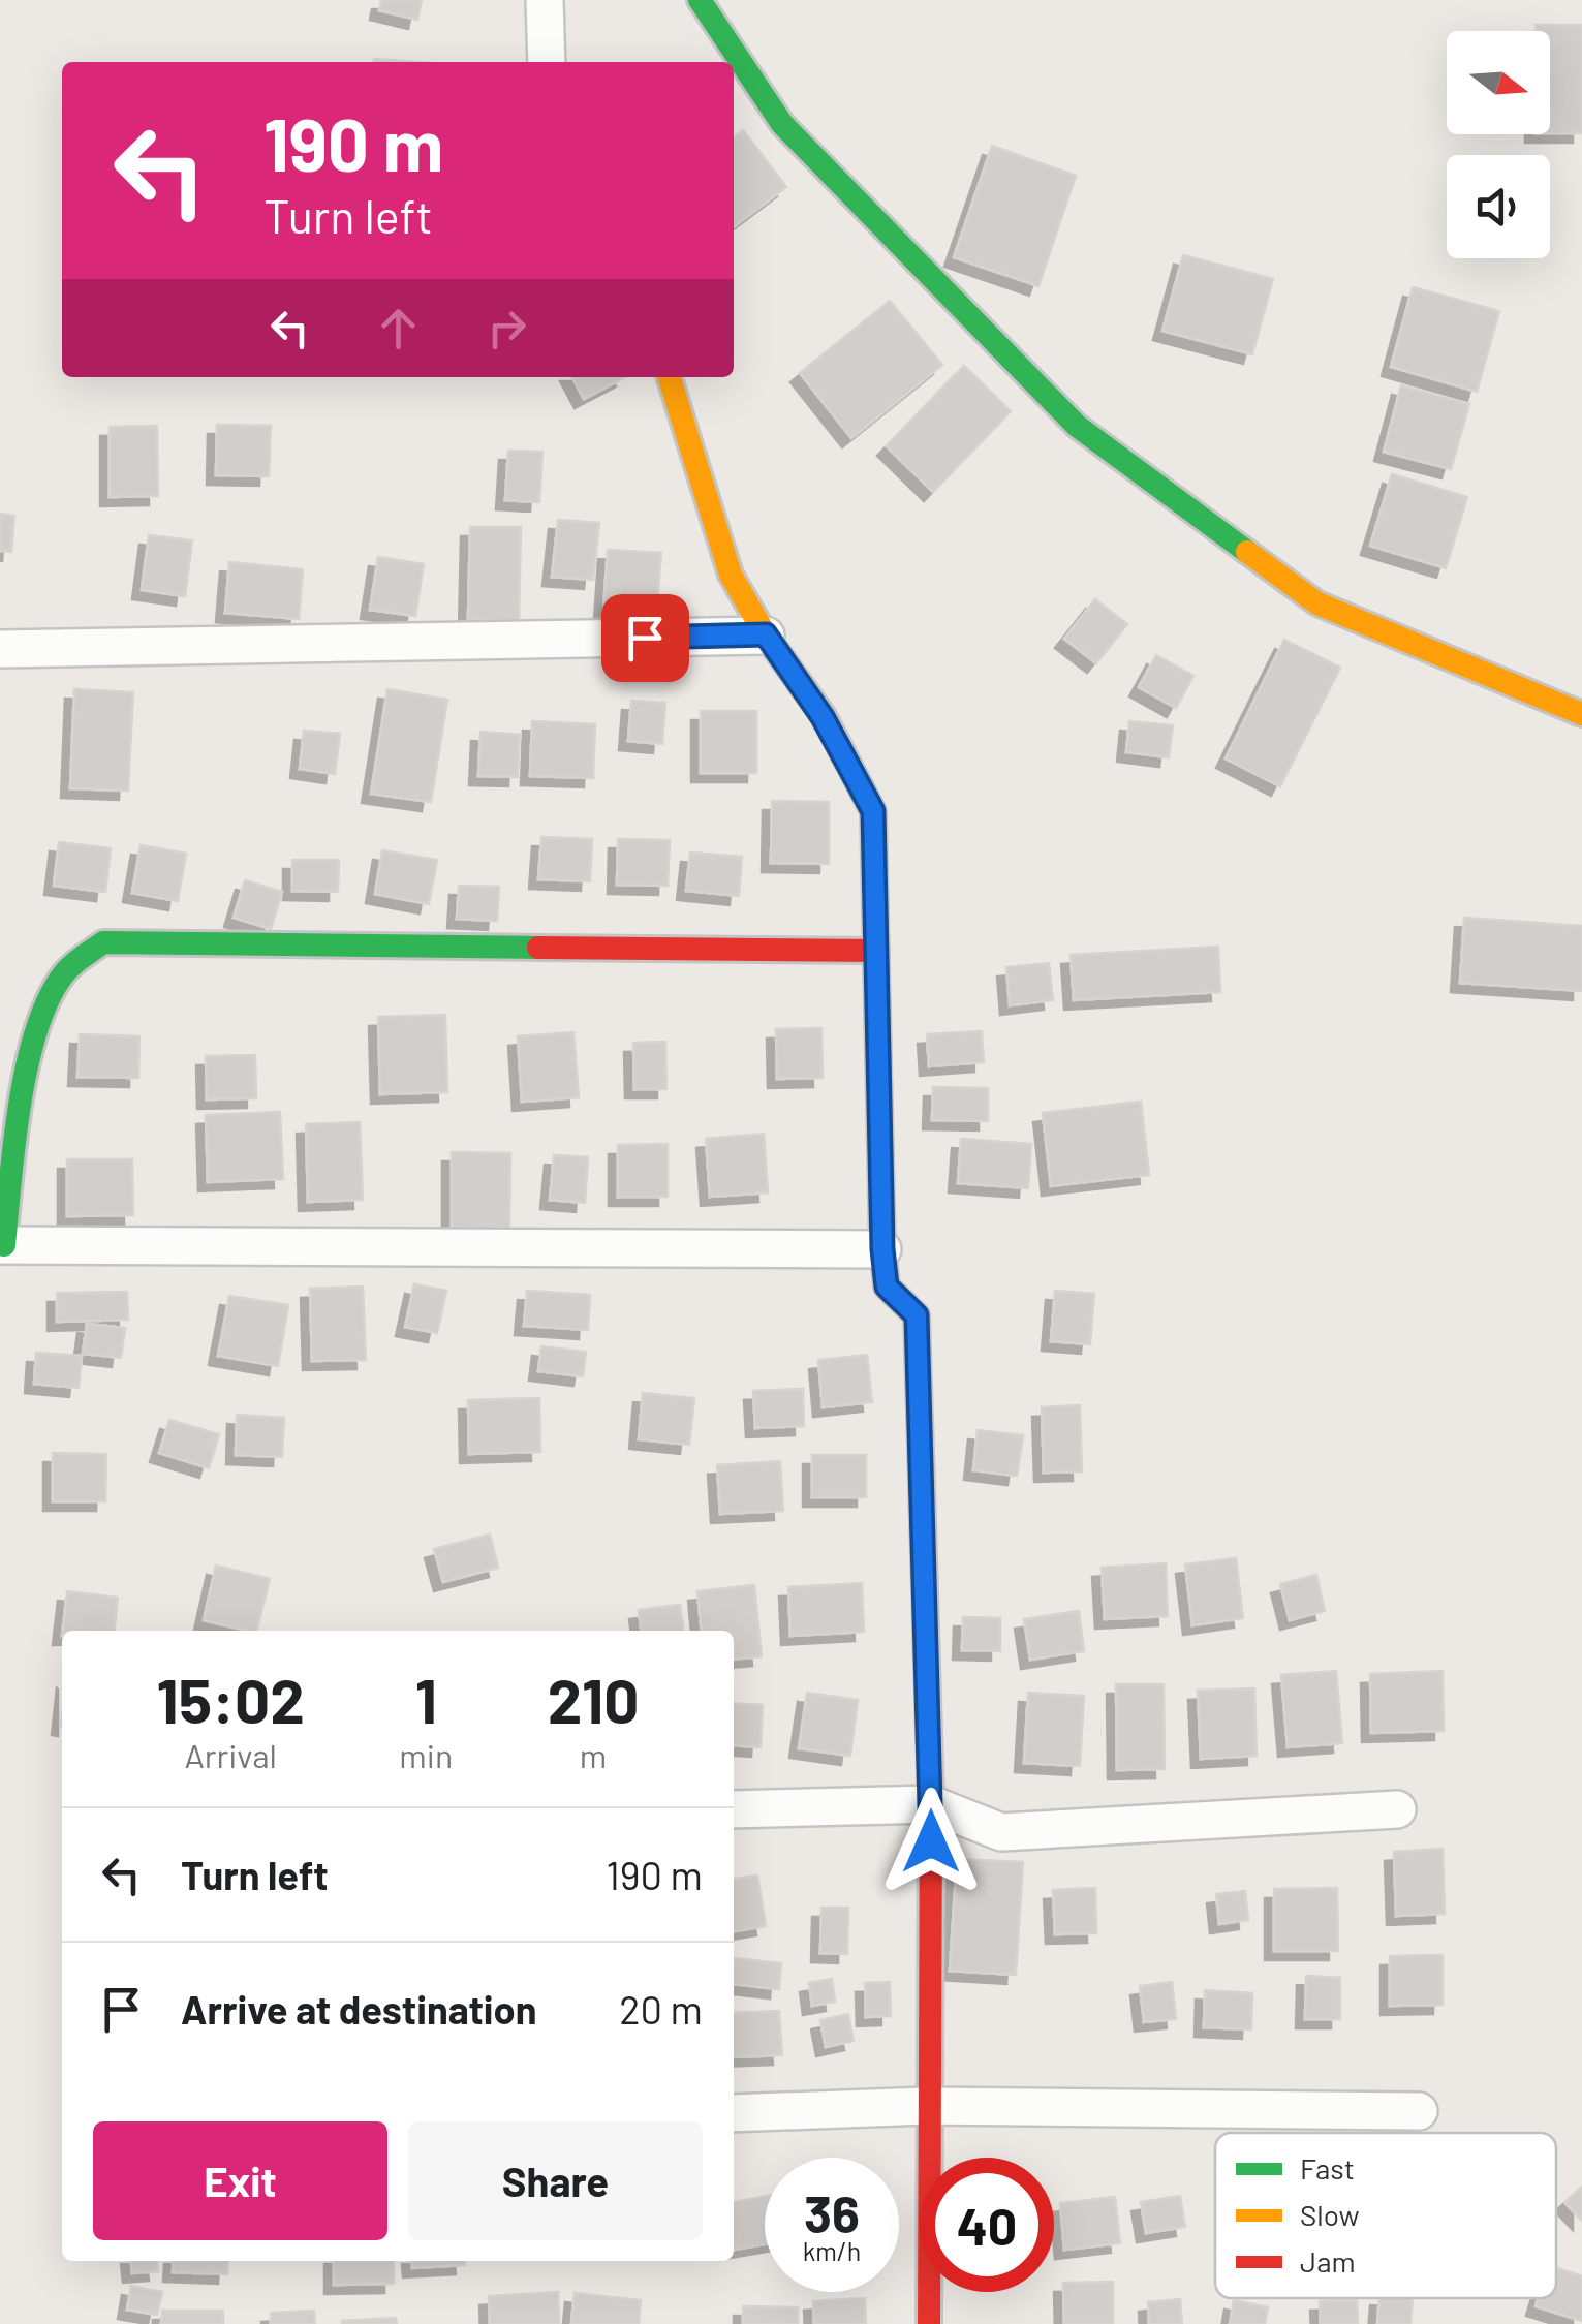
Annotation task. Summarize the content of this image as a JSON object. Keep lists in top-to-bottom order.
{
  "legend": ["Fast", "Slow", "Jam"],
  "north": "right",
  "page": {
    "turn": ["190 m", "Turn left"],
    "eta": [
      "15:02",
      "Arrival",
      "1",
      "min",
      "210",
      "m"
    ],
    "list": [
      {
        "name": "Turn left",
        "value": "190 m"
      },
      {
        "name": "Arrive at destination",
        "value": "20 m"
      }
    ],
    "buttons": ["Exit", "Share"],
    "speed": "36 km/h",
    "limit": "40"
  }
}
